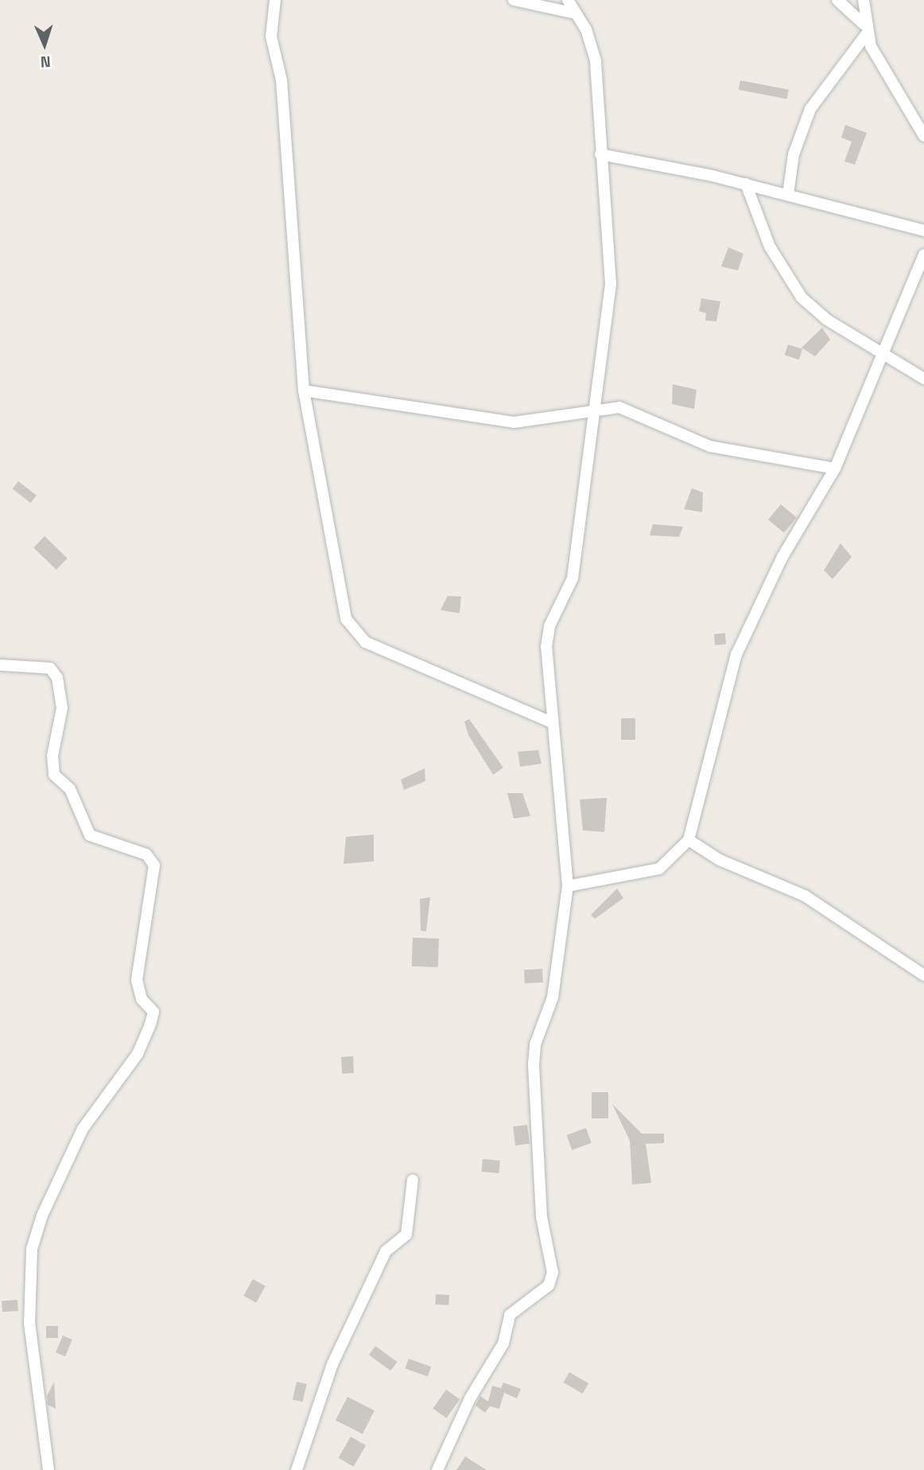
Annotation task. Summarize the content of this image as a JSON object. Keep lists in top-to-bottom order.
{
  "north": "bottom"
}
